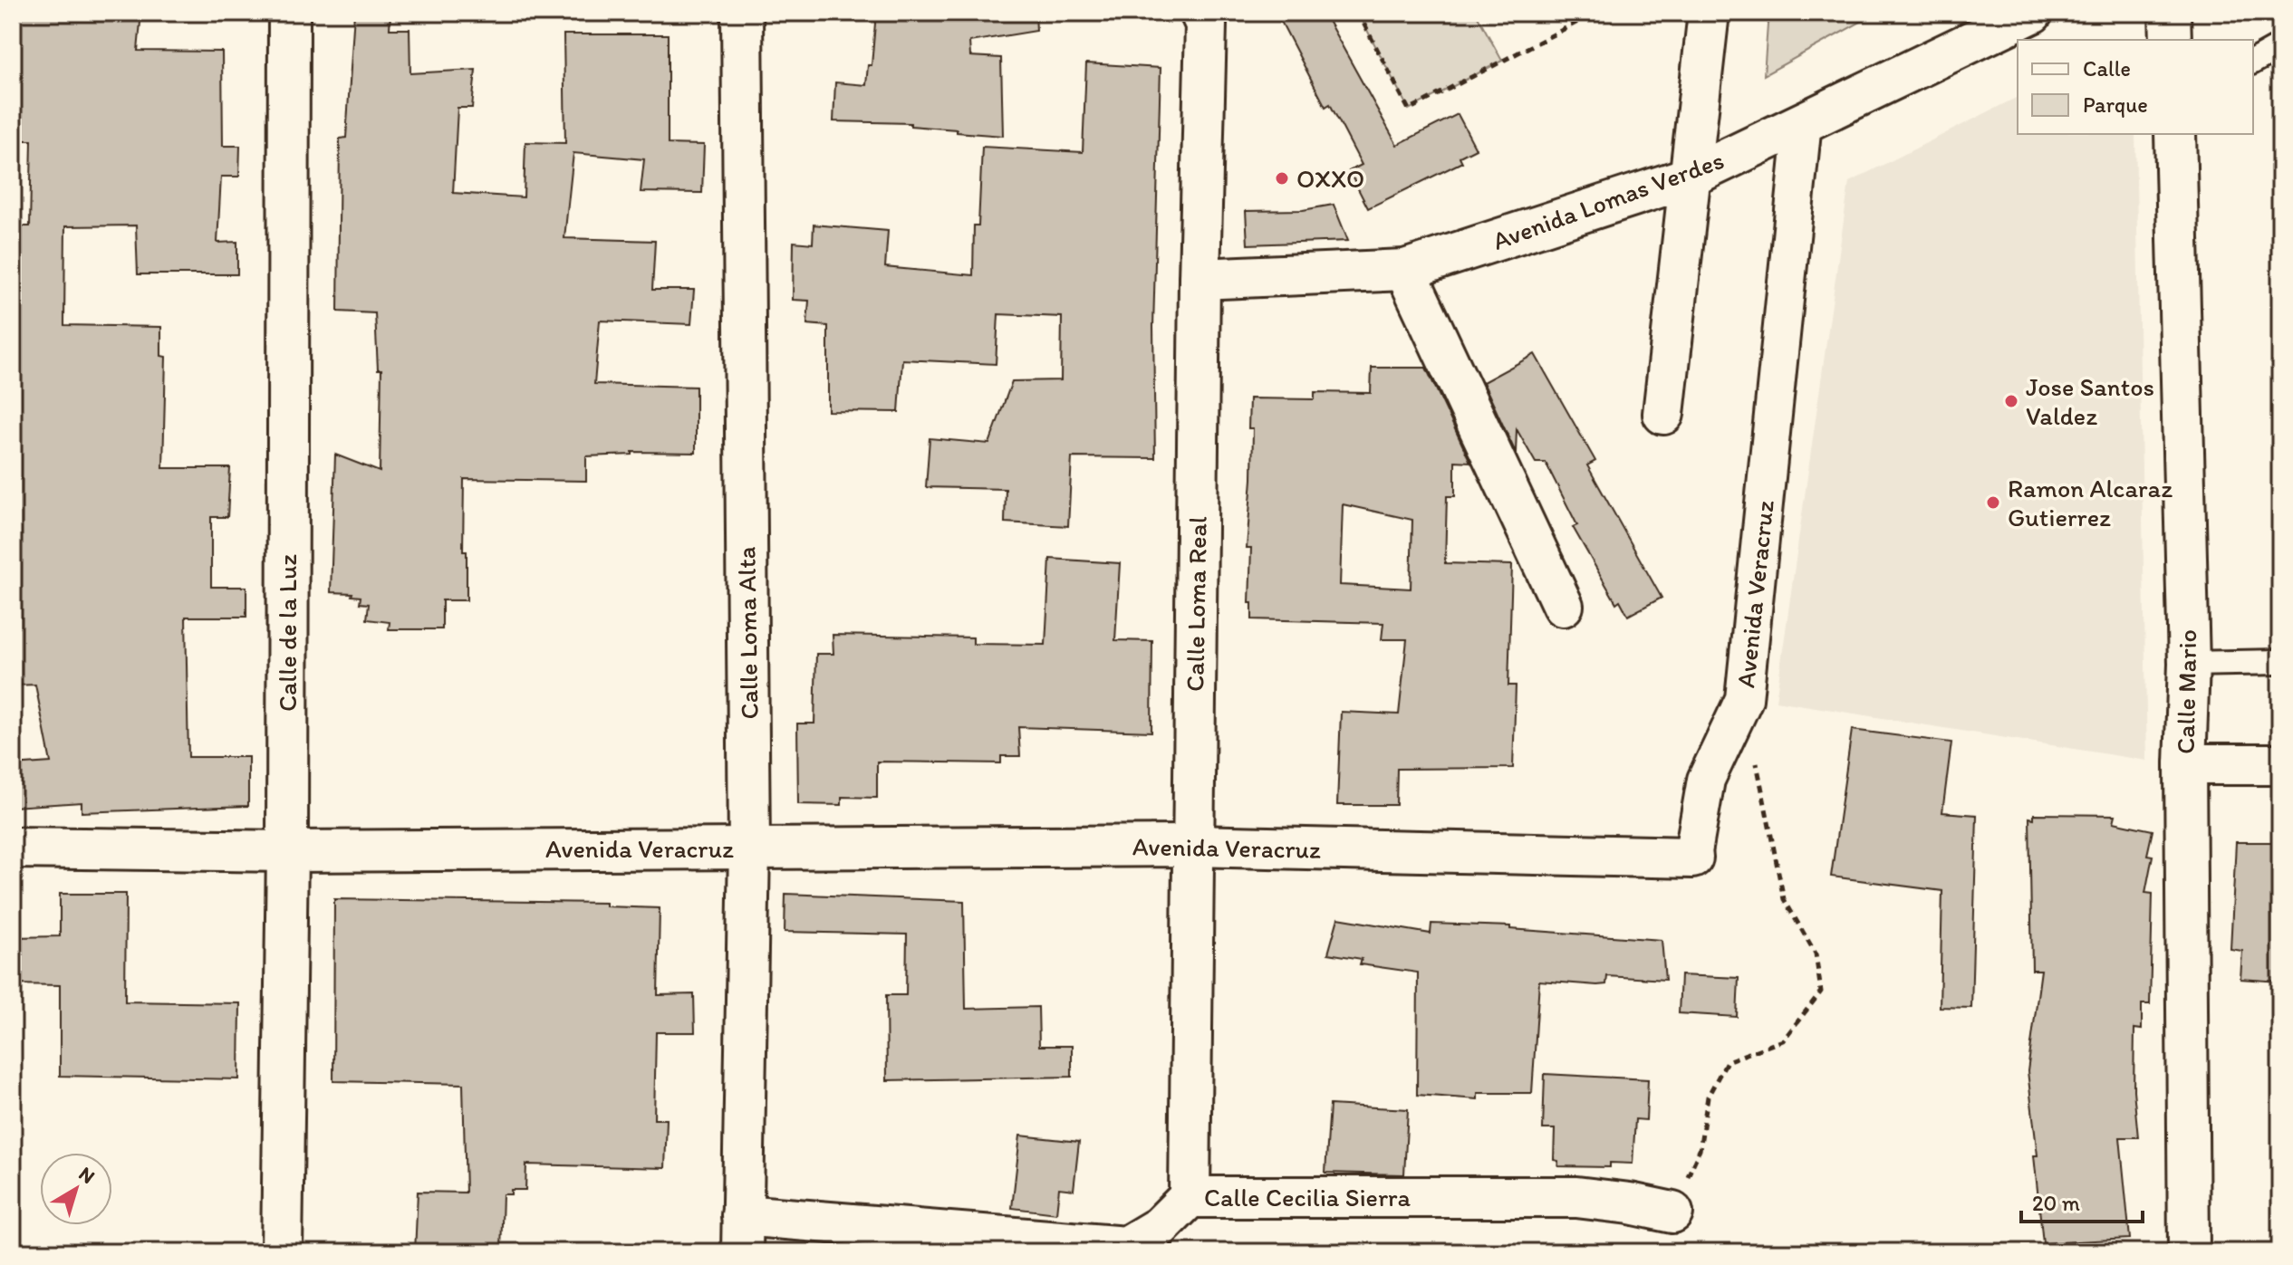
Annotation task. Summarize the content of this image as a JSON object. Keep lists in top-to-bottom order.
{
  "streets": {
    "street": [
      "Avenida Lomas Verdes",
      "Avenida Veracruz",
      "Calle Loma Real",
      "Calle de la Luz",
      "Calle Loma Alta",
      "Calle Mario",
      "Calle Cecilia Sierra"
    ]
  },
  "crossings": [
    ["Avenida Lomas Verdes", "Avenida Veracruz"],
    ["Avenida Lomas Verdes", "Calle Loma Real"],
    ["Avenida Veracruz", "Calle Loma Real"],
    ["Avenida Veracruz", "Calle de la Luz"],
    ["Avenida Veracruz", "Calle Loma Alta"],
    ["Calle Loma Real", "Calle Cecilia Sierra"],
    ["Calle Loma Alta", "Calle Cecilia Sierra"]
  ],
  "places": ["OXXO", "Jose Santos Valdez", "Ramon Alcaraz Gutierrez"],
  "legend": ["Calle", "Parque"],
  "scale_bar": "20 m",
  "north": "top right"
}
